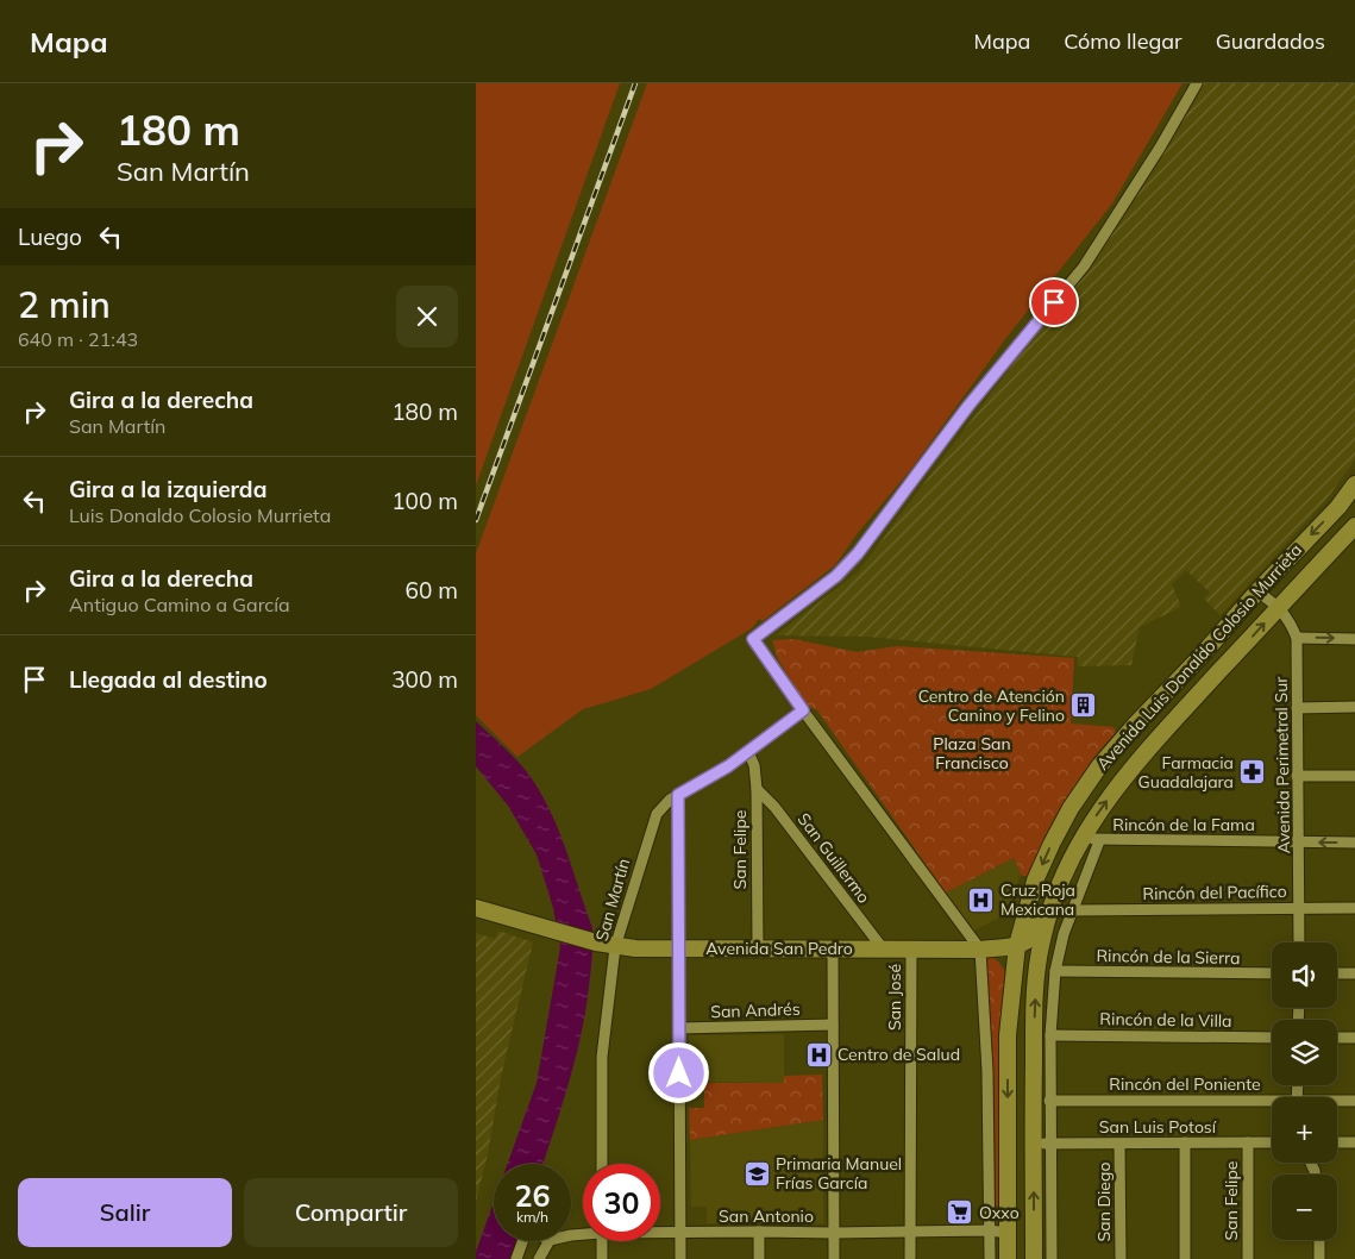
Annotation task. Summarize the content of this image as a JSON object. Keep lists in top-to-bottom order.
{
  "streets": {
    "main road": ["Avenida Luis Donaldo Colosio Murrieta", "Avenida San Pedro"],
    "street": [
      "Avenida Perimetral Sur",
      "Rincón de la Fama",
      "San Felipe",
      "San Guillermo",
      "Rincón del Pacífico",
      "San Martín",
      "Rincón de la Sierra",
      "San José",
      "San Andrés",
      "Rincón de la Villa",
      "Rincón del Poniente",
      "San Luis Potosí",
      "San Diego",
      "San Antonio"
    ]
  },
  "crossings": [
    ["Avenida Luis Donaldo Colosio Murrieta", "Avenida Perimetral Sur"],
    ["Avenida Luis Donaldo Colosio Murrieta", "Rincón de la Fama"],
    ["Avenida Luis Donaldo Colosio Murrieta", "Avenida San Pedro"],
    ["Avenida Luis Donaldo Colosio Murrieta", "San Luis Potosí"],
    ["Avenida Luis Donaldo Colosio Murrieta", "San Antonio"],
    ["Avenida Perimetral Sur", "Rincón de la Fama"],
    ["Avenida Perimetral Sur", "Rincón del Pacífico"],
    ["San Felipe", "San Guillermo"],
    ["San Felipe", "San Martín"],
    ["San Felipe", "Avenida San Pedro"],
    ["San Felipe", "San Luis Potosí"],
    ["San Guillermo", "Avenida San Pedro"],
    ["San Martín", "Avenida San Pedro"],
    ["Avenida San Pedro", "San José"],
    ["San José", "San Antonio"],
    ["San Luis Potosí", "San Diego"]
  ],
  "parks": ["Plaza San Francisco"],
  "places": {
    "building": ["Centro de Atención Canino y Felino"],
    "pharmacy": ["Farmacia Guadalajara"],
    "hospital": ["Cruz Roja Mexicana", "Centro de Salud"],
    "school or university": ["Primaria Manuel Frías García"],
    "supermarket": ["Oxxo"]
  },
  "page": {
    "header": "Mapa",
    "nav": ["Mapa", "Cómo llegar", "Guardados"],
    "turn": ["180 m", "San Martín"],
    "then": "Luego",
    "heading": ["2 min", "640 m · 21:43"],
    "list": [
      {
        "name": "Gira a la derecha",
        "note": "San Martín",
        "value": "180 m"
      },
      {
        "name": "Gira a la izquierda",
        "note": "Luis Donaldo Colosio Murrieta",
        "value": "100 m"
      },
      {
        "name": "Gira a la derecha",
        "note": "Antiguo Camino a García",
        "value": "60 m"
      },
      {
        "name": "Llegada al destino",
        "value": "300 m"
      }
    ],
    "map_buttons": ["+", "−"],
    "speed": "26 km/h",
    "limit": "30",
    "buttons": ["Salir", "Compartir"]
  }
}
